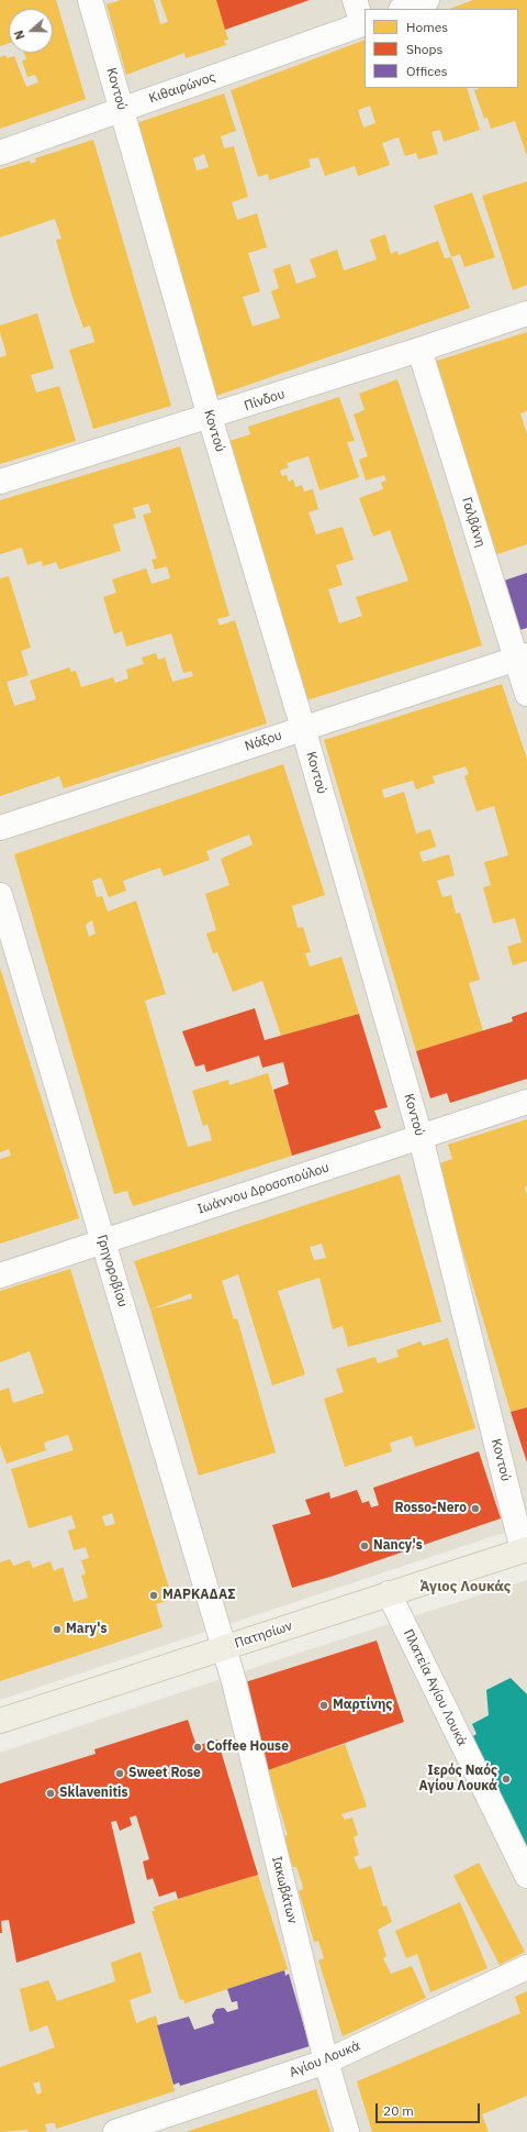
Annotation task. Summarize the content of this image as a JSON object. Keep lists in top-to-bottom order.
{
  "streets": {
    "main road": ["Πατησίων"],
    "street": [
      "Κιθαιρώνος",
      "Κοντού",
      "Πίνδου",
      "Γαλβάνη",
      "Νάξου",
      "Ιωάννου Δροσοπούλου",
      "Γρηγοροβίου",
      "Πλατεία Αγίου Λουκά",
      "Ιακωβάτων",
      "Αγίου Λουκά"
    ]
  },
  "crossings": [
    ["Κιθαιρώνος", "Κοντού"],
    ["Κοντού", "Πίνδου"],
    ["Κοντού", "Νάξου"],
    ["Κοντού", "Ιωάννου Δροσοπούλου"],
    ["Κοντού", "Πατησίων"],
    ["Πίνδου", "Γαλβάνη"],
    ["Γαλβάνη", "Νάξου"],
    ["Ιωάννου Δροσοπούλου", "Γρηγοροβίου"],
    ["Γρηγοροβίου", "Πατησίων"],
    ["Γρηγοροβίου", "Ιακωβάτων"],
    ["Πατησίων", "Πλατεία Αγίου Λουκά"],
    ["Πατησίων", "Ιακωβάτων"],
    ["Ιακωβάτων", "Αγίου Λουκά"]
  ],
  "districts": ["Άγιος Λουκάς"],
  "places": [
    "Rosso-Nero",
    "Nancy's",
    "ΜΑΡΚΑΔΑΣ",
    "Mary's",
    "Μαρτίνης",
    "Coffee House",
    "Sweet Rose",
    "Ιερός Ναός Αγίου Λουκά",
    "Sklavenitis"
  ],
  "legend": ["Homes", "Shops", "Offices"],
  "scale_bar": "20 m",
  "north": "left"
}
